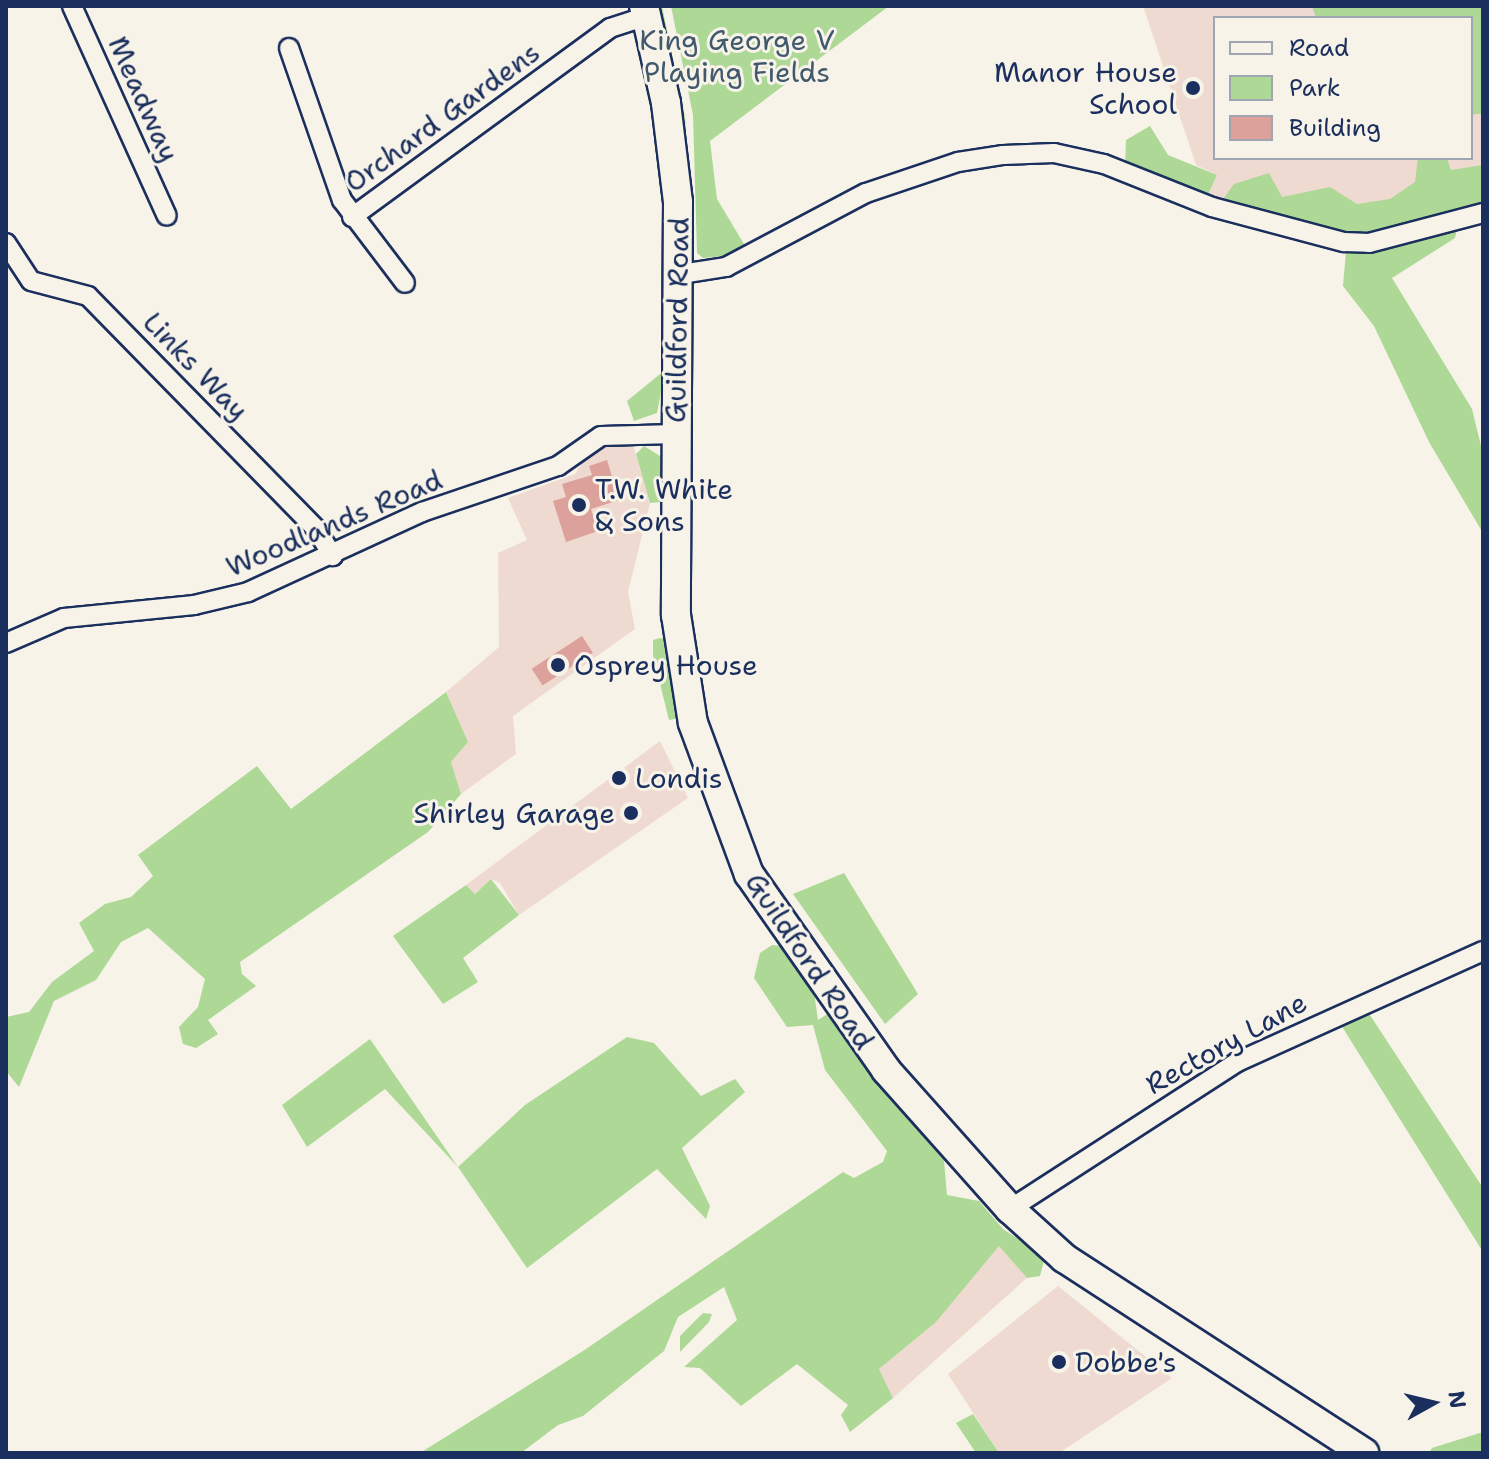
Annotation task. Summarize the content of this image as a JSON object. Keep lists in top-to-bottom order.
{
  "streets": {
    "main road": ["Guildford Road"],
    "street": [
      "Meadway",
      "Orchard Gardens",
      "Links Way",
      "Woodlands Road",
      "Rectory Lane"
    ]
  },
  "crossings": [
    ["Orchard Gardens", "Guildford Road"],
    ["Guildford Road", "Woodlands Road"],
    ["Guildford Road", "Rectory Lane"],
    ["Links Way", "Woodlands Road"]
  ],
  "parks": ["King George V Playing Fields"],
  "places": [
    "Manor House School",
    "T.W. White & Sons",
    "Osprey House",
    "Londis",
    "Shirley Garage",
    "Dobbe's"
  ],
  "legend": ["Road", "Park", "Building"],
  "north": "right"
}
